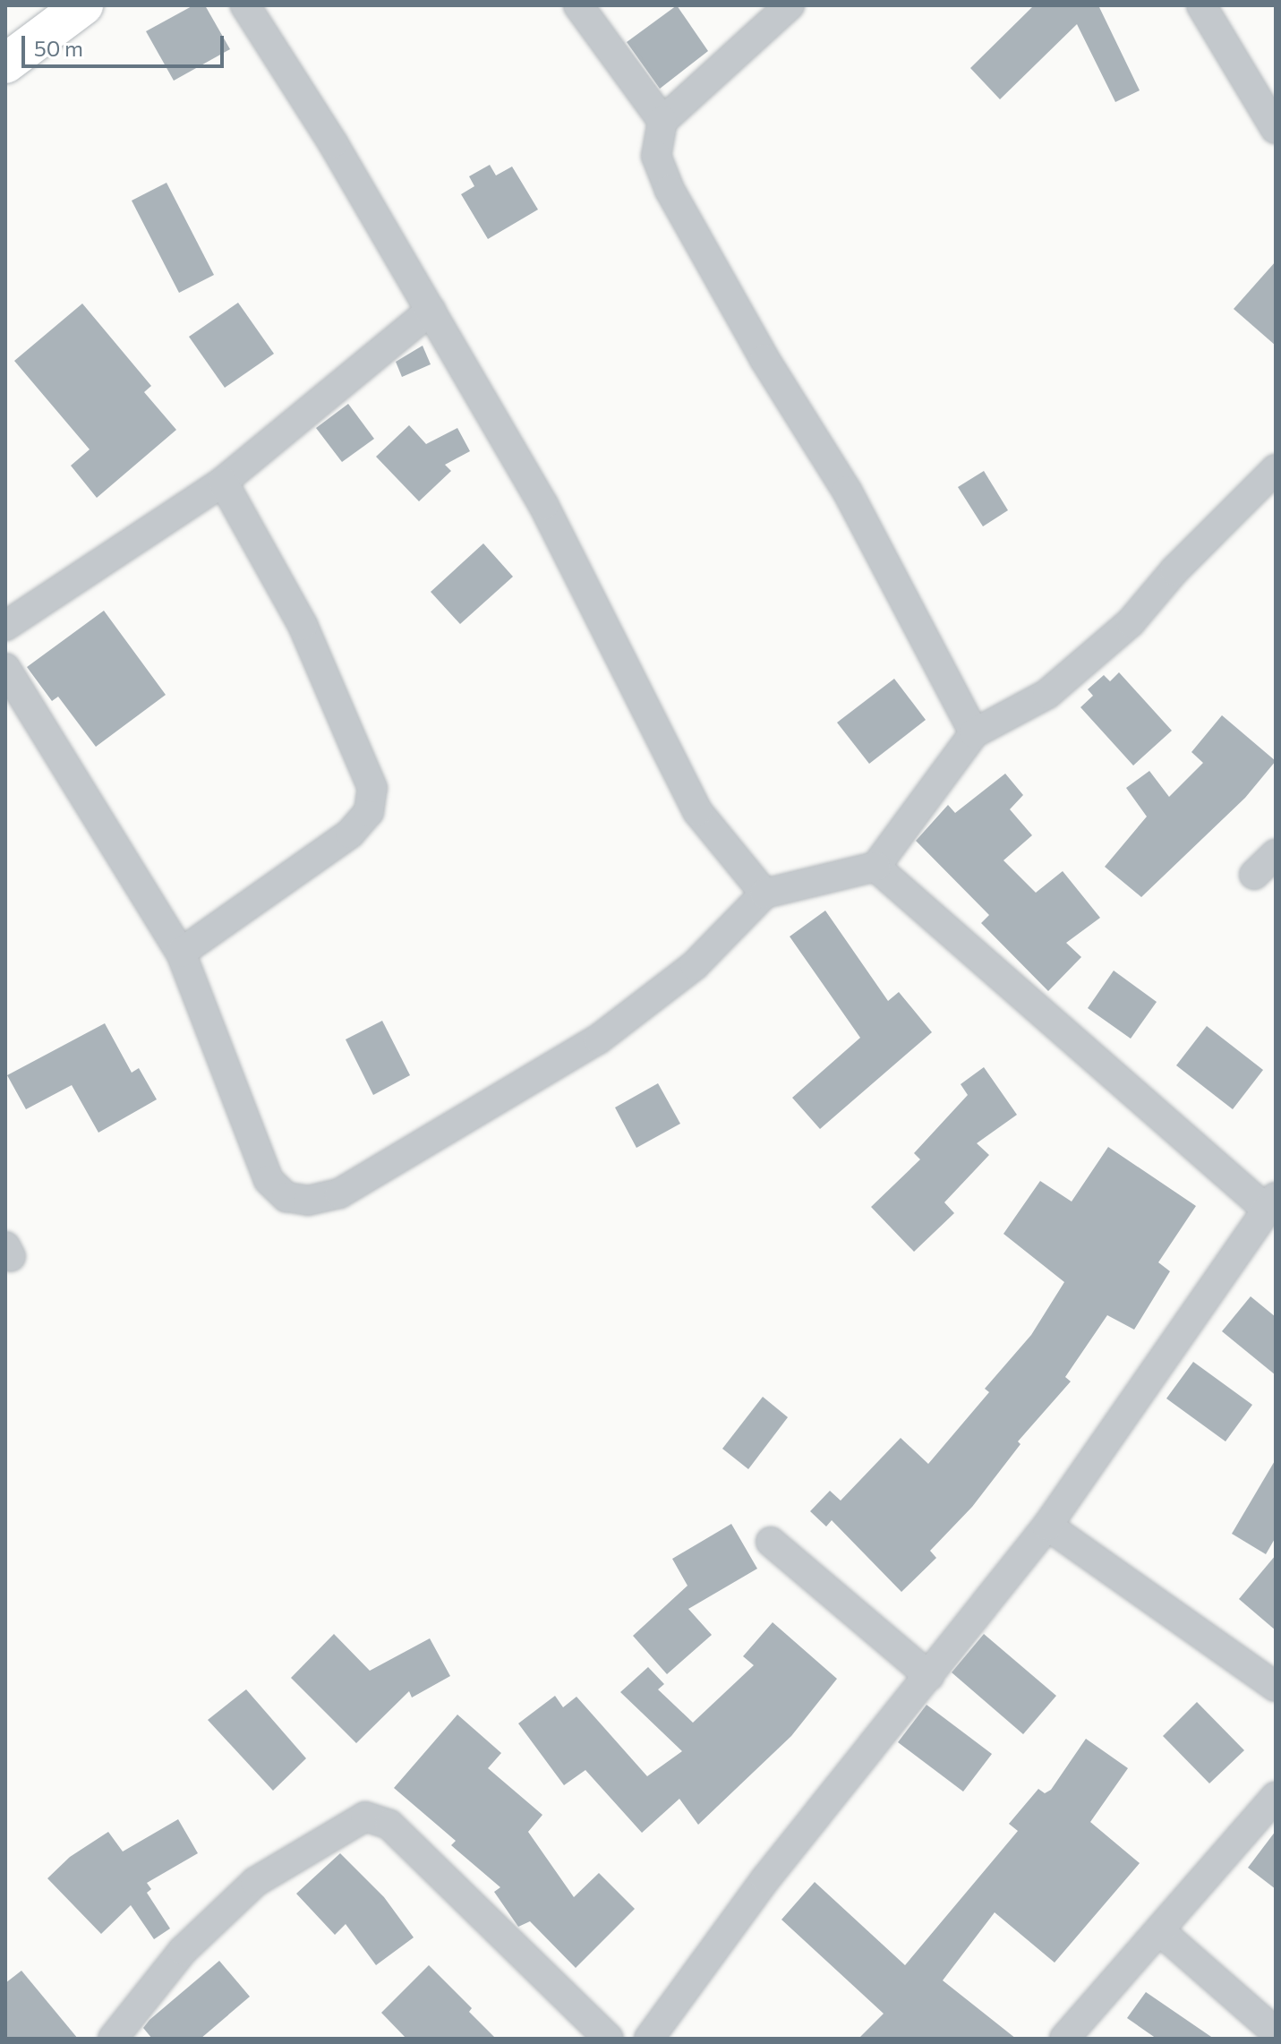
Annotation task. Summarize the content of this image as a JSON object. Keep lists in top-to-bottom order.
{
  "scale_bar": "50 m"
}
